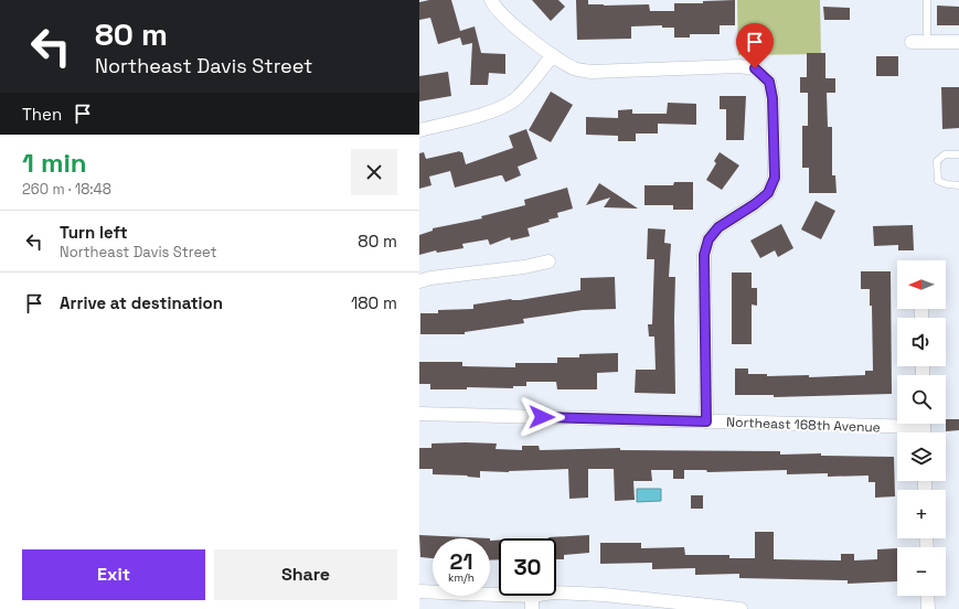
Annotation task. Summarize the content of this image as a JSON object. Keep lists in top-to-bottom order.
{
  "streets": {
    "street": ["Northeast 168th Avenue"]
  },
  "north": "left",
  "page": {
    "turn": ["80 m", "Northeast Davis Street"],
    "then": "Then",
    "heading": ["1 min", "260 m · 18:48"],
    "list": [
      {
        "name": "Turn left",
        "note": "Northeast Davis Street",
        "value": "80 m"
      },
      {
        "name": "Arrive at destination",
        "value": "180 m"
      }
    ],
    "map_buttons": ["+", "−"],
    "speed": "21 km/h",
    "limit": "30",
    "buttons": ["Exit", "Share"]
  }
}
